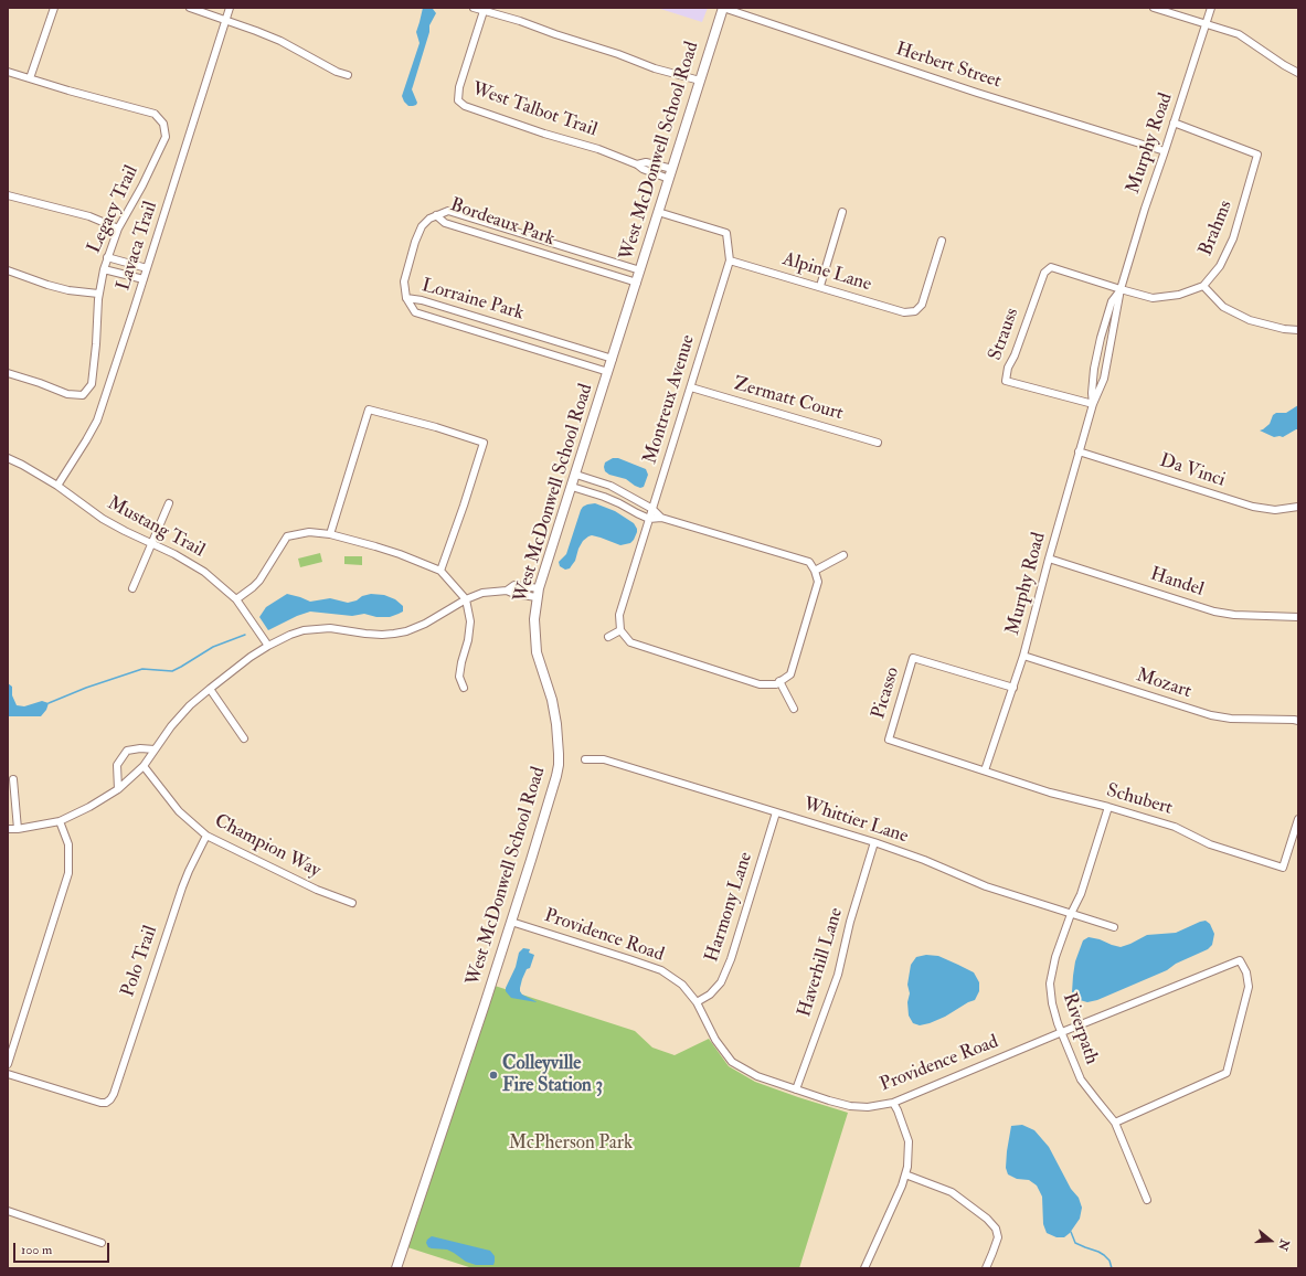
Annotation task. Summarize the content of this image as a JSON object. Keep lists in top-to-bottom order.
{
  "streets": {
    "main road": ["West McDonwell School Road"],
    "street": [
      "Herbert Street",
      "West Talbot Trail",
      "Murphy Road",
      "Legacy Trail",
      "Bordeaux Park",
      "Brahms",
      "Lavaca Trail",
      "Alpine Lane",
      "Lorraine Park",
      "Strauss",
      "Montreux Avenue",
      "Zermatt Court",
      "Da Vinci",
      "Mustang Trail",
      "Handel",
      "Mozart",
      "Picasso",
      "Schubert",
      "Whittier Lane",
      "Champion Way",
      "Harmony Lane",
      "Providence Road",
      "Polo Trail",
      "Haverhill Lane",
      "Riverpath"
    ]
  },
  "crossings": [
    ["Herbert Street", "Murphy Road"],
    ["Herbert Street", "West McDonwell School Road"],
    ["West Talbot Trail", "West McDonwell School Road"],
    ["Murphy Road", "Brahms"],
    ["Murphy Road", "Strauss"],
    ["Murphy Road", "Da Vinci"],
    ["Murphy Road", "Handel"],
    ["Murphy Road", "Mozart"],
    ["Murphy Road", "Picasso"],
    ["Murphy Road", "Schubert"],
    ["West McDonwell School Road", "Bordeaux Park"],
    ["West McDonwell School Road", "Lorraine Park"],
    ["West McDonwell School Road", "Montreux Avenue"],
    ["West McDonwell School Road", "Providence Road"],
    ["Lavaca Trail", "Mustang Trail"],
    ["Alpine Lane", "Montreux Avenue"],
    ["Montreux Avenue", "Zermatt Court"],
    ["Picasso", "Schubert"],
    ["Schubert", "Riverpath"],
    ["Whittier Lane", "Harmony Lane"],
    ["Whittier Lane", "Haverhill Lane"],
    ["Whittier Lane", "Riverpath"],
    ["Champion Way", "Polo Trail"],
    ["Harmony Lane", "Providence Road"],
    ["Providence Road", "Haverhill Lane"],
    ["Providence Road", "Riverpath"]
  ],
  "parks": ["McPherson Park"],
  "places": ["Colleyville Fire Station 3"],
  "scale_bar": "100 m",
  "north": "right"
}
